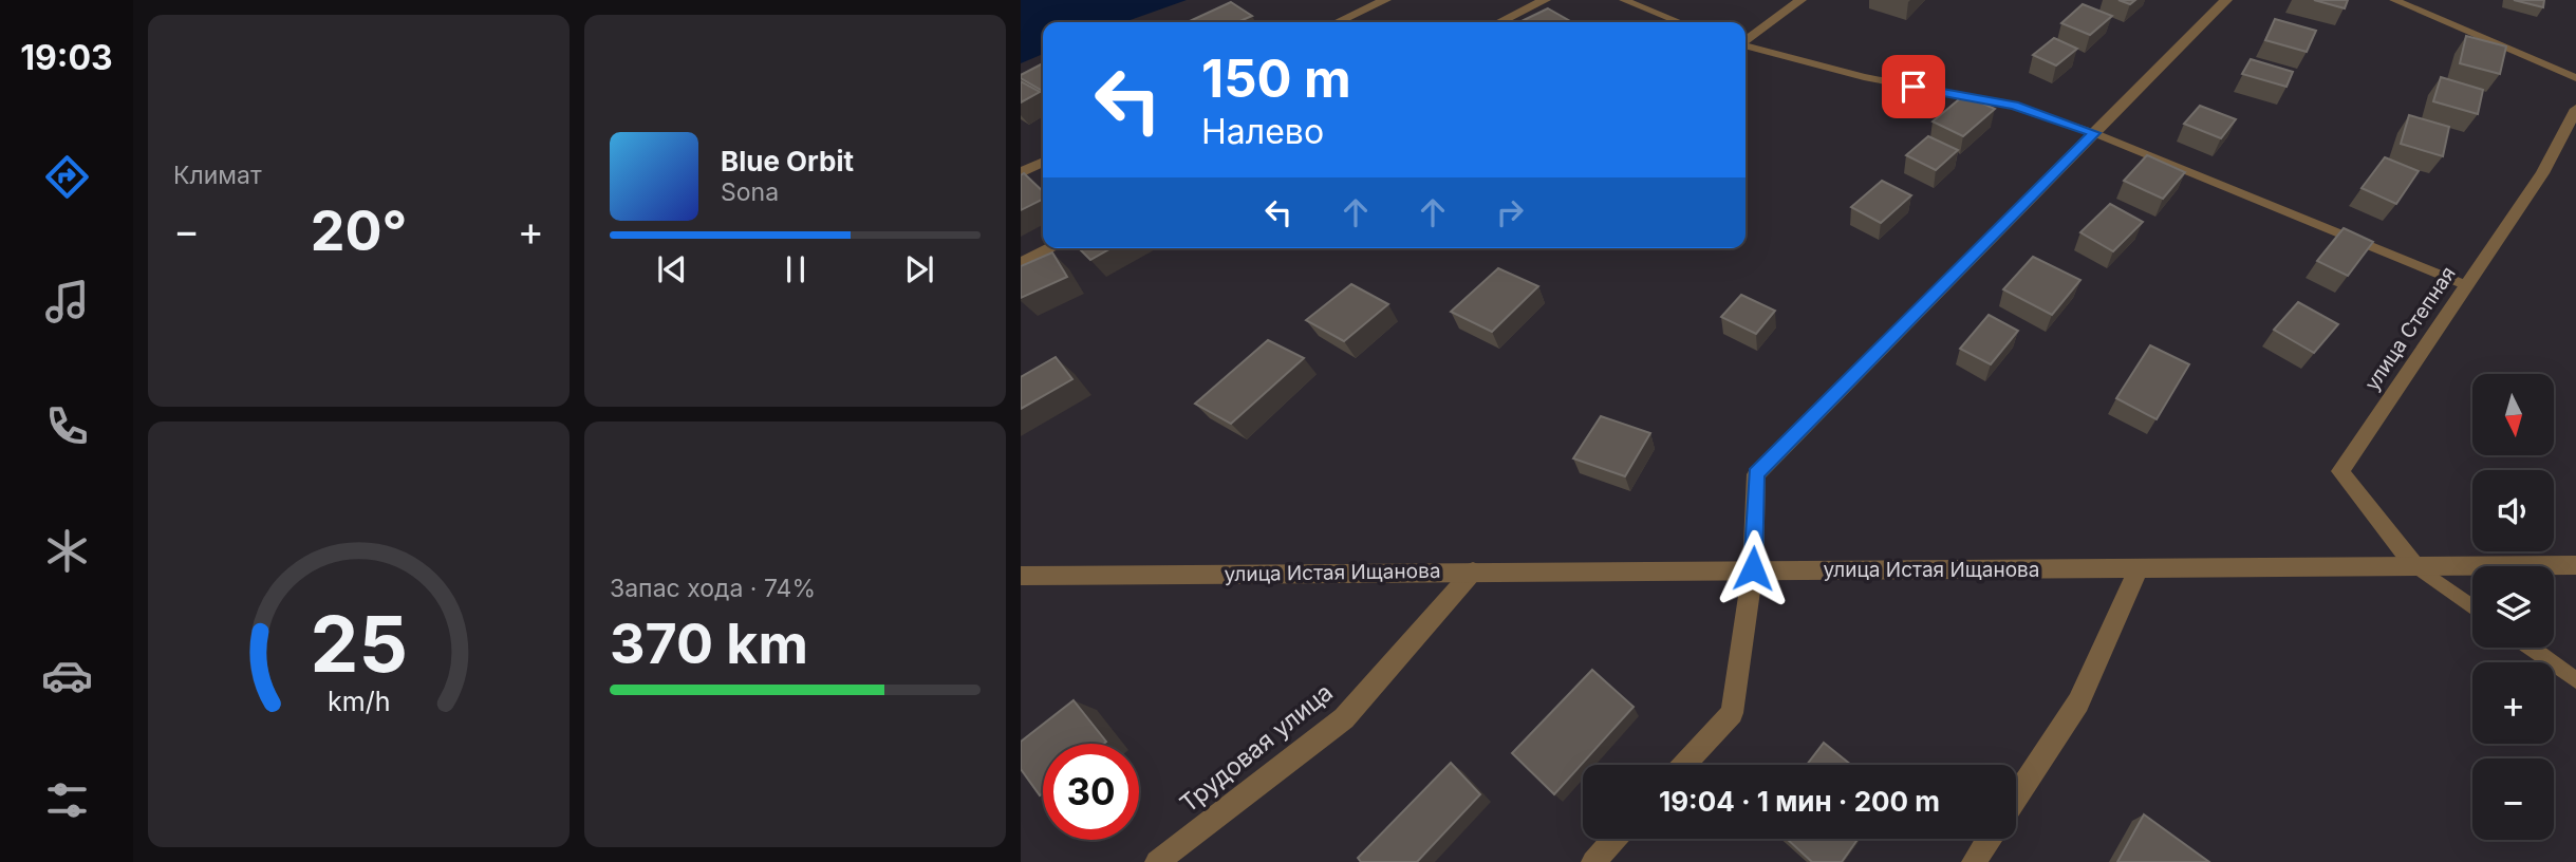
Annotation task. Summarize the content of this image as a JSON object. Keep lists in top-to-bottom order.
{
  "streets": {
    "street": ["улица Степная", "улица Истая Ищанова", "Трудовая улица"]
  },
  "crossings": [
    ["улица Степная", "улица Истая Ищанова"],
    ["улица Истая Ищанова", "Трудовая улица"]
  ],
  "north": "bottom",
  "page": {
    "tabs": "19:03",
    "tile": [
      "Климат",
      ["Запас хода · 74%", "370 km"]
    ],
    "turn": ["150 m", "Налево"],
    "song": ["Blue Orbit", "Sona"],
    "heat": ["−", "20°", "+"],
    "map_buttons": ["+", "−"],
    "limit": "30",
    "trip": "19:04 · 1 мин · 200 m",
    "gauge": ["25", "km/h"]
  }
}
